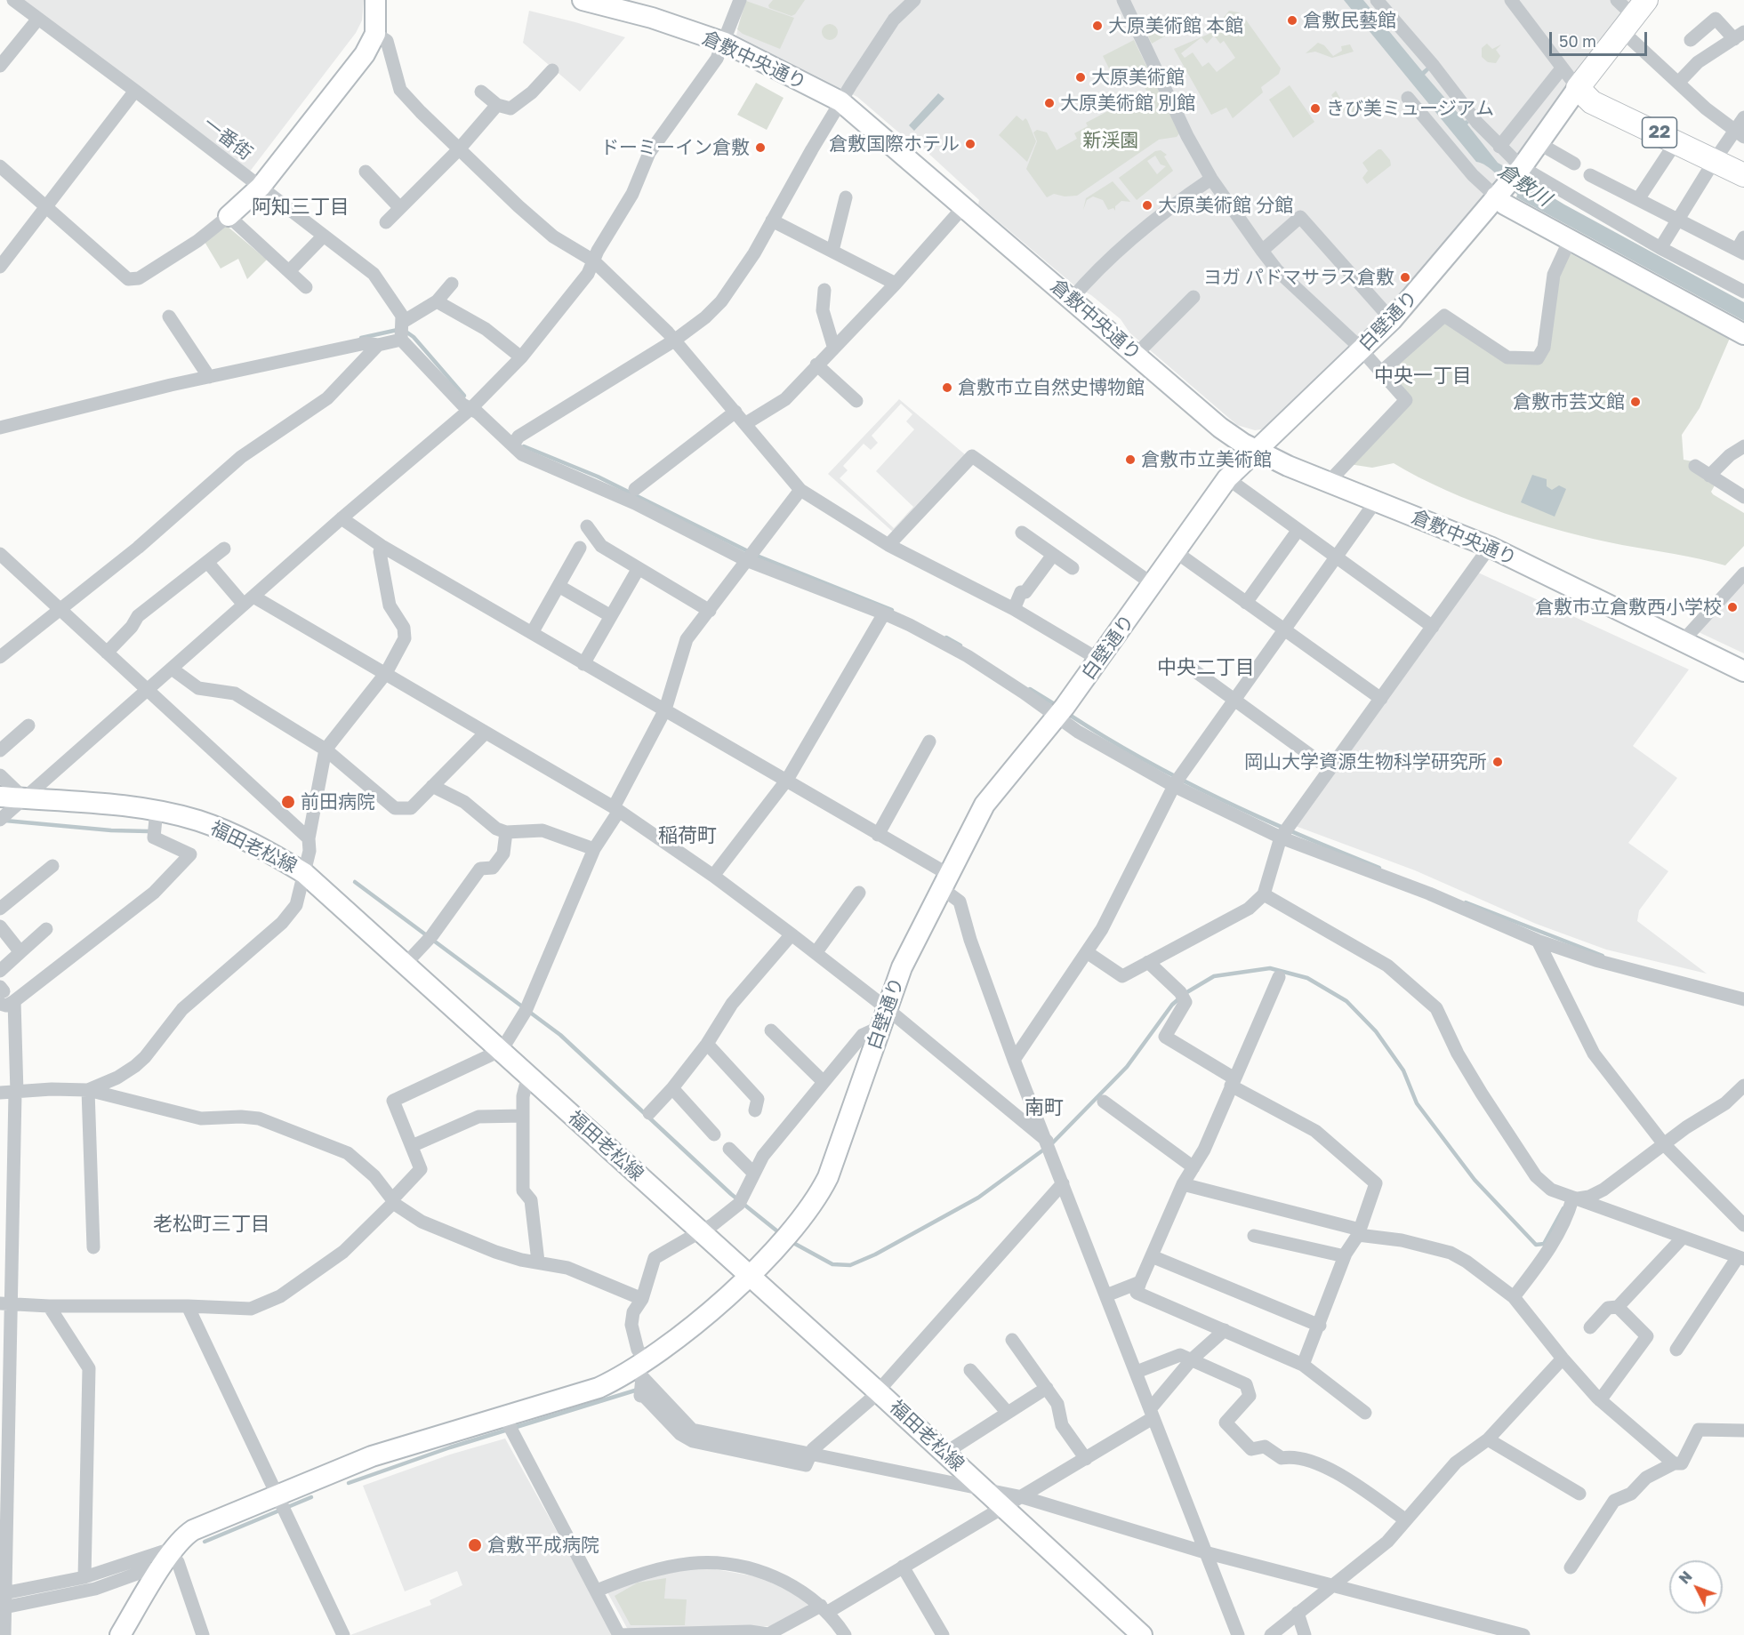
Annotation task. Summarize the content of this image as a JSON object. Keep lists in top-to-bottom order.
{
  "streets": {
    "main road": ["22"],
    "street": [
      "倉敷中央通り",
      "一番街",
      "白壁通り",
      "福田老松線"
    ]
  },
  "crossings": [
    ["倉敷中央通り", "白壁通り"],
    ["22", "白壁通り"],
    ["一番街", "白壁通り"],
    ["白壁通り", "福田老松線"]
  ],
  "districts": [
    "阿知三丁目",
    "中央一丁目",
    "中央二丁目",
    "稲荷町",
    "南町",
    "老松町三丁目"
  ],
  "water": ["倉敷川"],
  "parks": ["新渓園"],
  "places": [
    "倉敷民藝館",
    "大原美術館 本館",
    "大原美術館",
    "大原美術館 別館",
    "きび美ミュージアム",
    "倉敷国際ホテル",
    "ドーミーイン倉敷",
    "大原美術館 分館",
    "ヨガ パドマサラス倉敷",
    "倉敷市立自然史博物館",
    "倉敷市芸文館",
    "倉敷市立美術館",
    "倉敷市立倉敷西小学校",
    "岡山大学資源生物科学研究所",
    "前田病院",
    "倉敷平成病院"
  ],
  "scale_bar": "50 m",
  "north": "top left"
}
